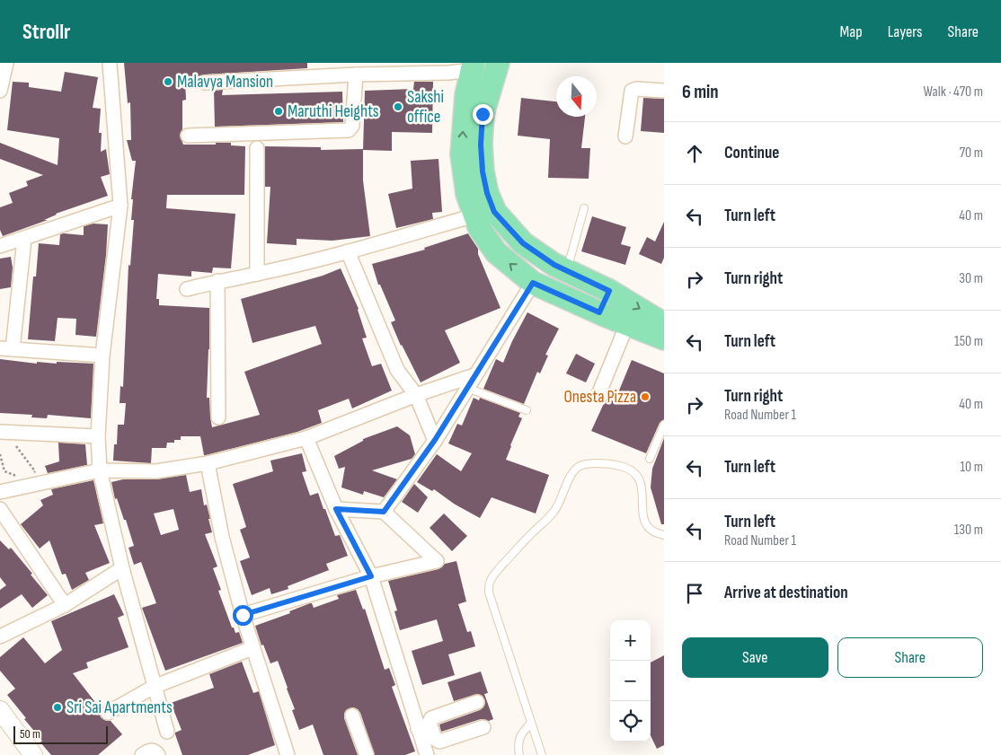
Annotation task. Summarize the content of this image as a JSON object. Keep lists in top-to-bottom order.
{
  "places": [
    "Malavya Mansion",
    "Sakshi office",
    "Maruthi Heights",
    "Onesta Pizza",
    "Sri Sai Apartments"
  ],
  "scale_bar": "50 m",
  "north": "bottom",
  "page": {
    "header": "Strollr",
    "nav": ["Map", "Layers", "Share"],
    "heading": ["6 min", "Walk · 470 m"],
    "list": [
      ["Continue", "70 m"],
      ["Turn left", "40 m"],
      ["Turn right", "30 m"],
      ["Turn left", "150 m"],
      ["Turn right", "Road Number 1", "40 m"],
      ["Turn left", "10 m"],
      ["Turn left", "Road Number 1", "130 m"],
      "Arrive at destination"
    ],
    "map_buttons": ["+", "−"],
    "buttons": ["Save", "Share"],
    "scale": "50 m"
  }
}
